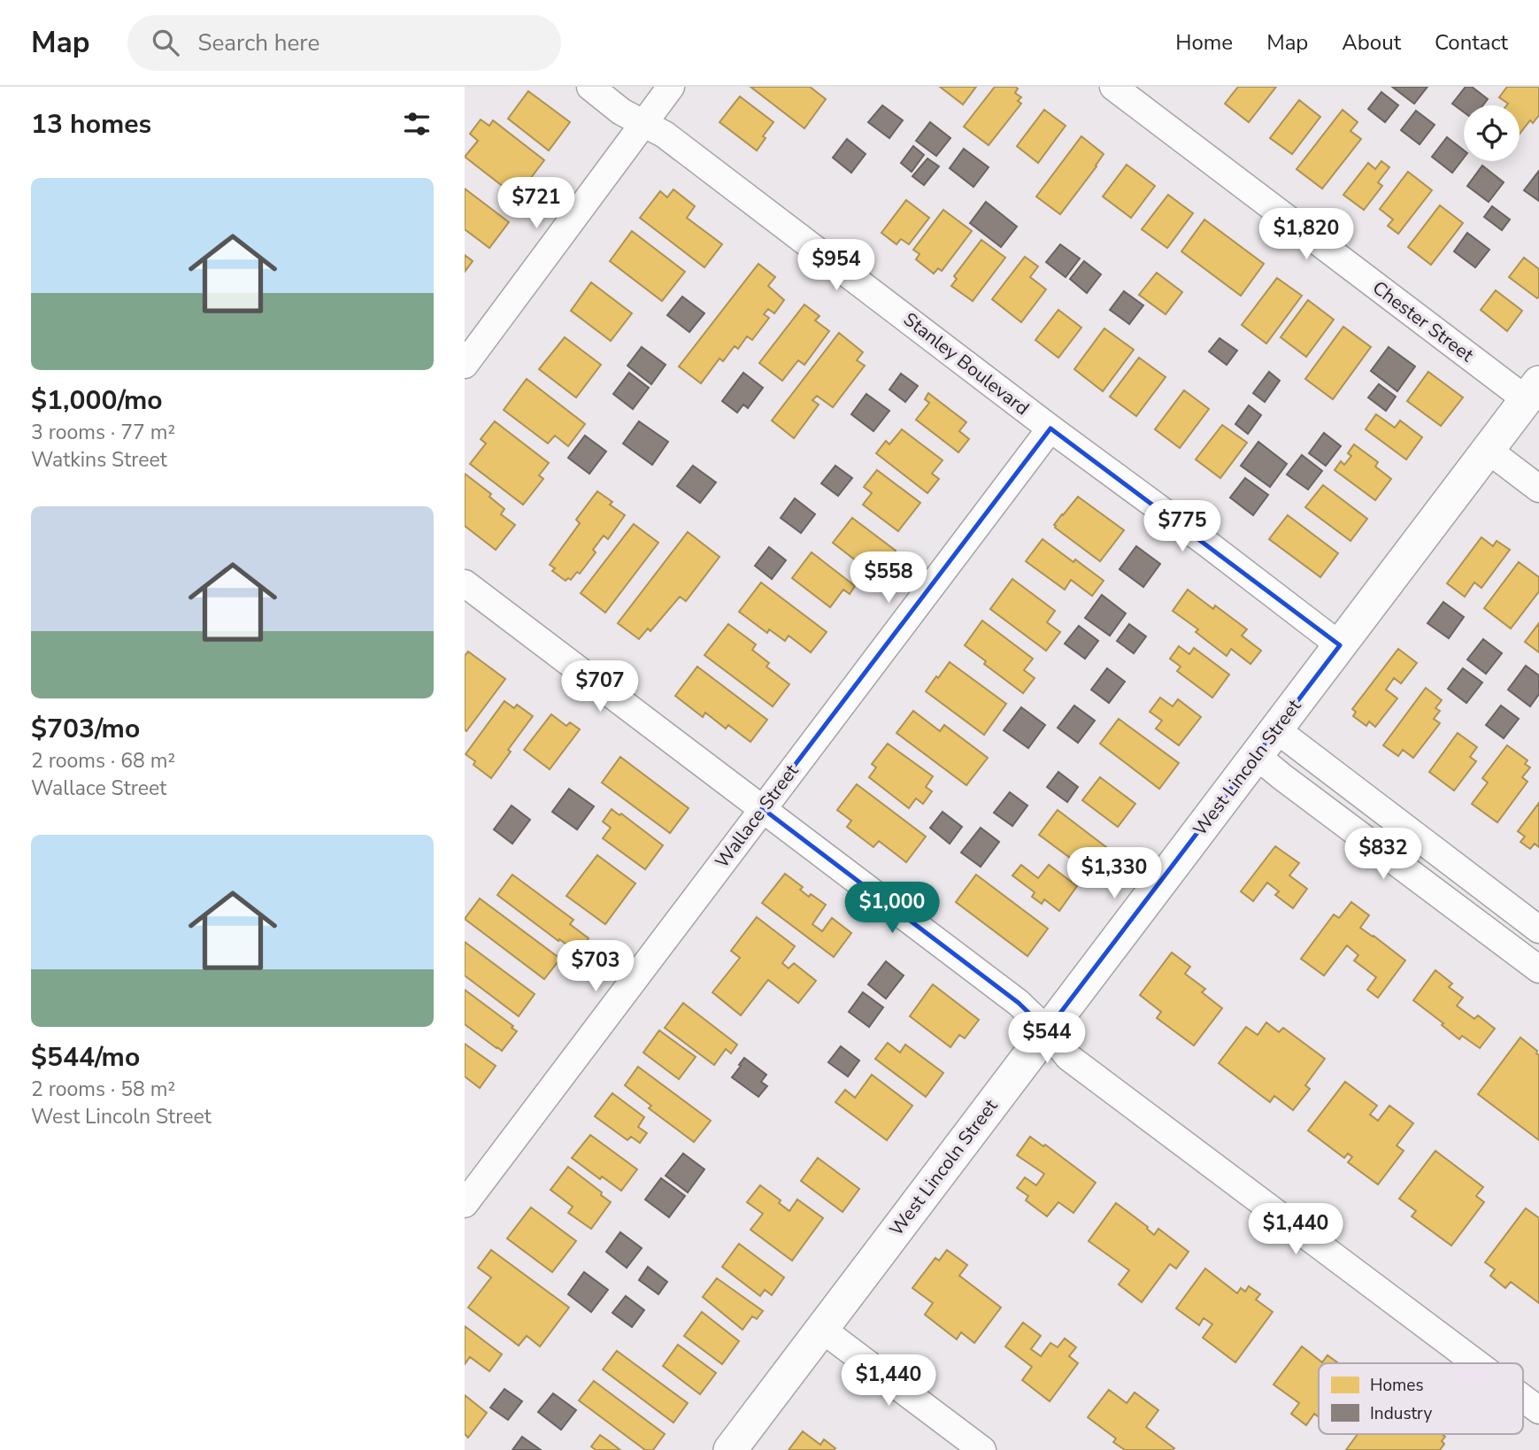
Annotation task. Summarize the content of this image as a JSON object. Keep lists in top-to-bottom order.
{
  "streets": {
    "street": [
      "Chester Street",
      "Stanley Boulevard",
      "West Lincoln Street",
      "Wallace Street"
    ]
  },
  "crossings": [
    ["Chester Street", "West Lincoln Street"],
    ["Stanley Boulevard", "West Lincoln Street"],
    ["Stanley Boulevard", "Wallace Street"]
  ],
  "legend": ["Homes", "Industry"],
  "page": {
    "header": "Map",
    "search": "Search here",
    "nav": [
      "Home",
      "Map",
      "About",
      "Contact"
    ],
    "heading": "13 homes",
    "list": [
      {
        "name": "$1,000/mo",
        "note": "3 rooms · 77 m² · Watkins Street"
      },
      {
        "name": "$703/mo",
        "note": "2 rooms · 68 m² · Wallace Street"
      },
      {
        "name": "$544/mo",
        "note": "2 rooms · 58 m² · West Lincoln Street"
      }
    ],
    "price": [
      "$721",
      "$1,820",
      "$954",
      "$775",
      "$558",
      "$707",
      "$832",
      "$1,330",
      "$1,000",
      "$703",
      "$544",
      "$1,440",
      "$1,440"
    ]
  }
}
